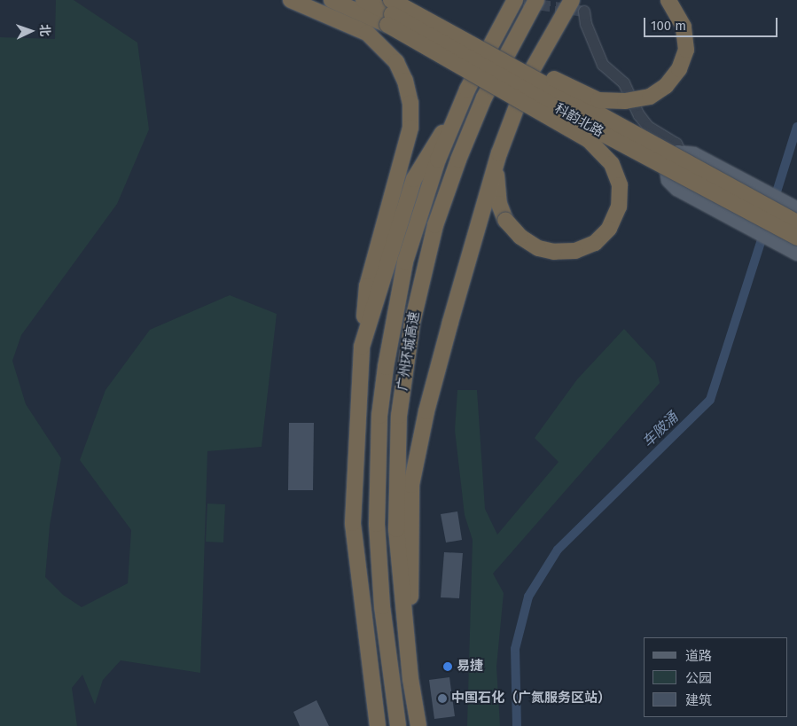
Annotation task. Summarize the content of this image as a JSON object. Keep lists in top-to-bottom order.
{
  "streets": {
    "highway": ["科韵北路", "广州环城高速"]
  },
  "water": ["车陂涌"],
  "places": ["易捷", "中国石化（广氮服务区站）"],
  "legend": ["道路", "公园", "建筑"],
  "scale_bar": "100 m",
  "north": "right"
}
